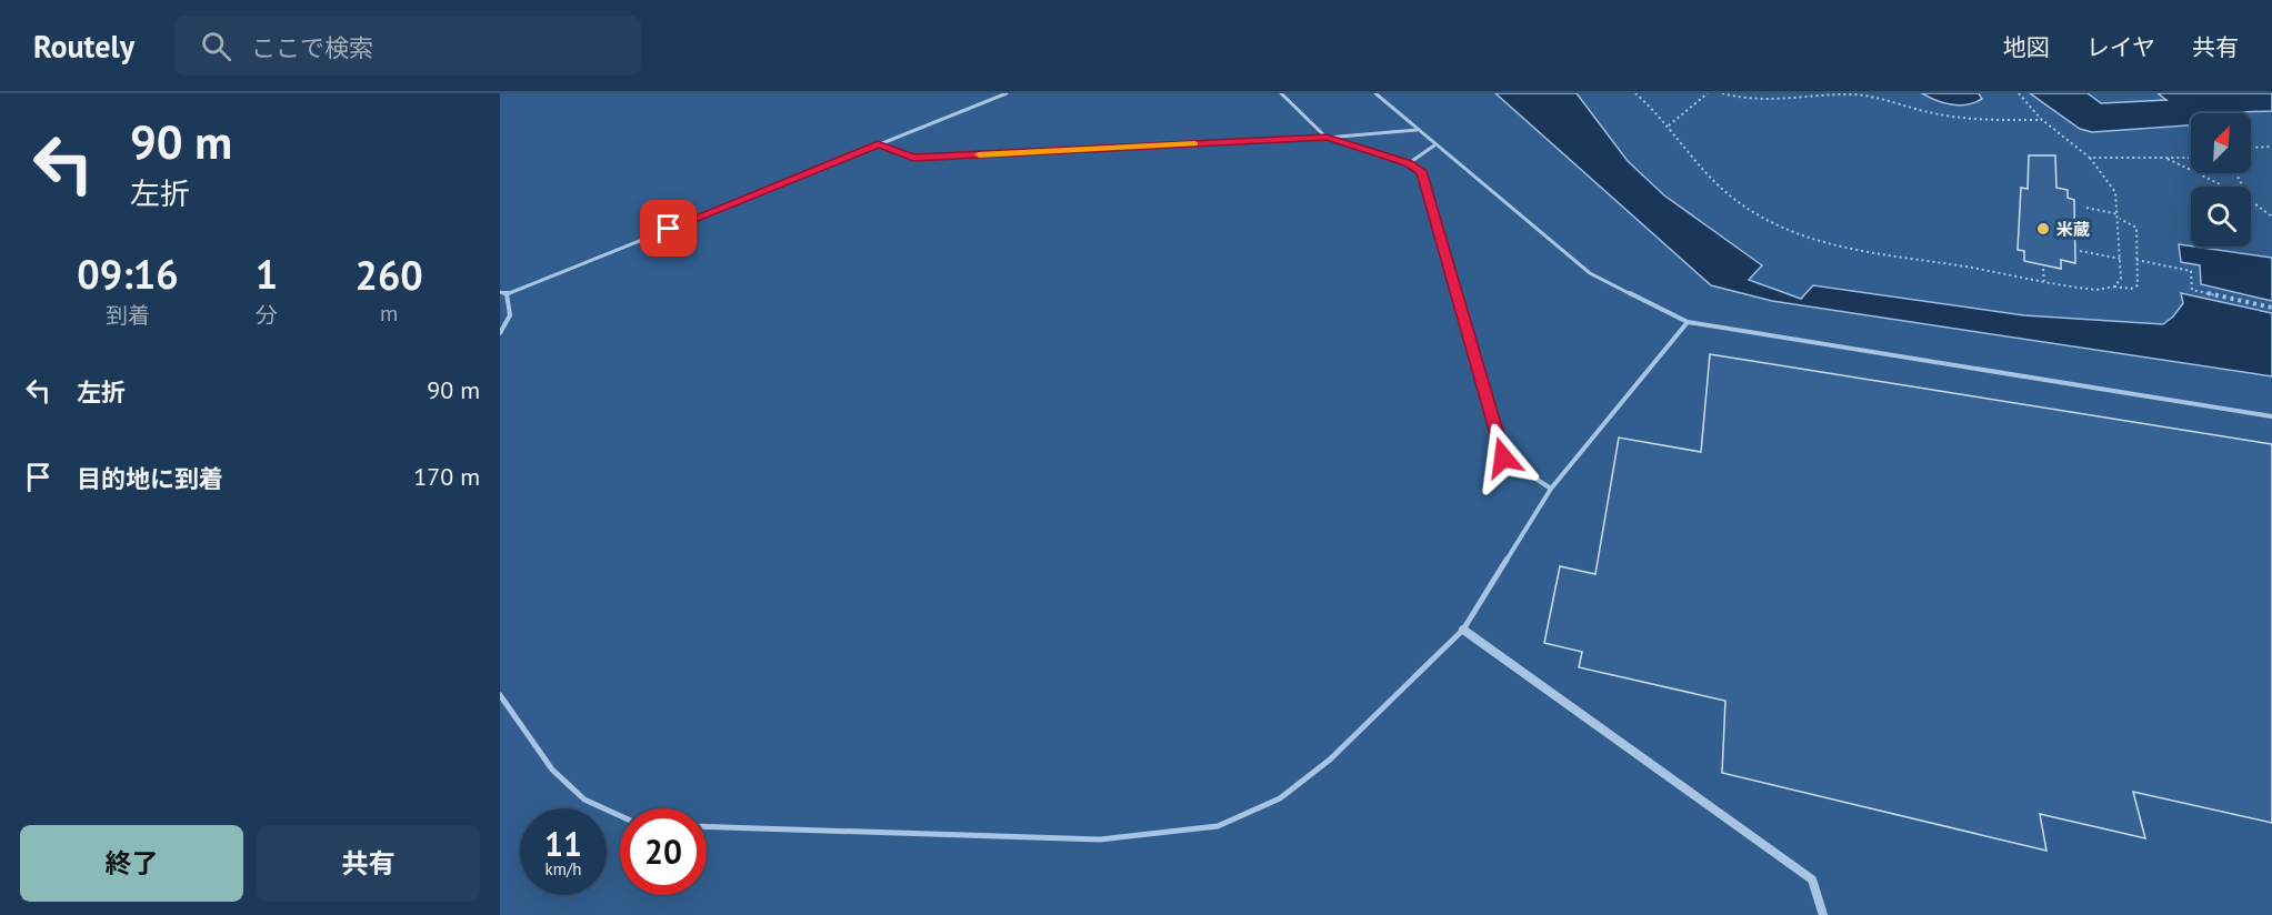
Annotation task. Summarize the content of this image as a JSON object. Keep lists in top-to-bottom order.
{
  "places": ["米蔵"],
  "north": "top right",
  "page": {
    "header": "Routely",
    "search": "ここで検索",
    "nav": ["地図", "レイヤ", "共有"],
    "turn": ["90 m", "左折"],
    "eta": [
      "09:16",
      "到着",
      "1",
      "分",
      "260",
      "m"
    ],
    "list": [
      {
        "name": "左折",
        "value": "90 m"
      },
      {
        "name": "目的地に到着",
        "value": "170 m"
      }
    ],
    "speed": "11 km/h",
    "limit": "20",
    "buttons": ["終了", "共有"]
  }
}
